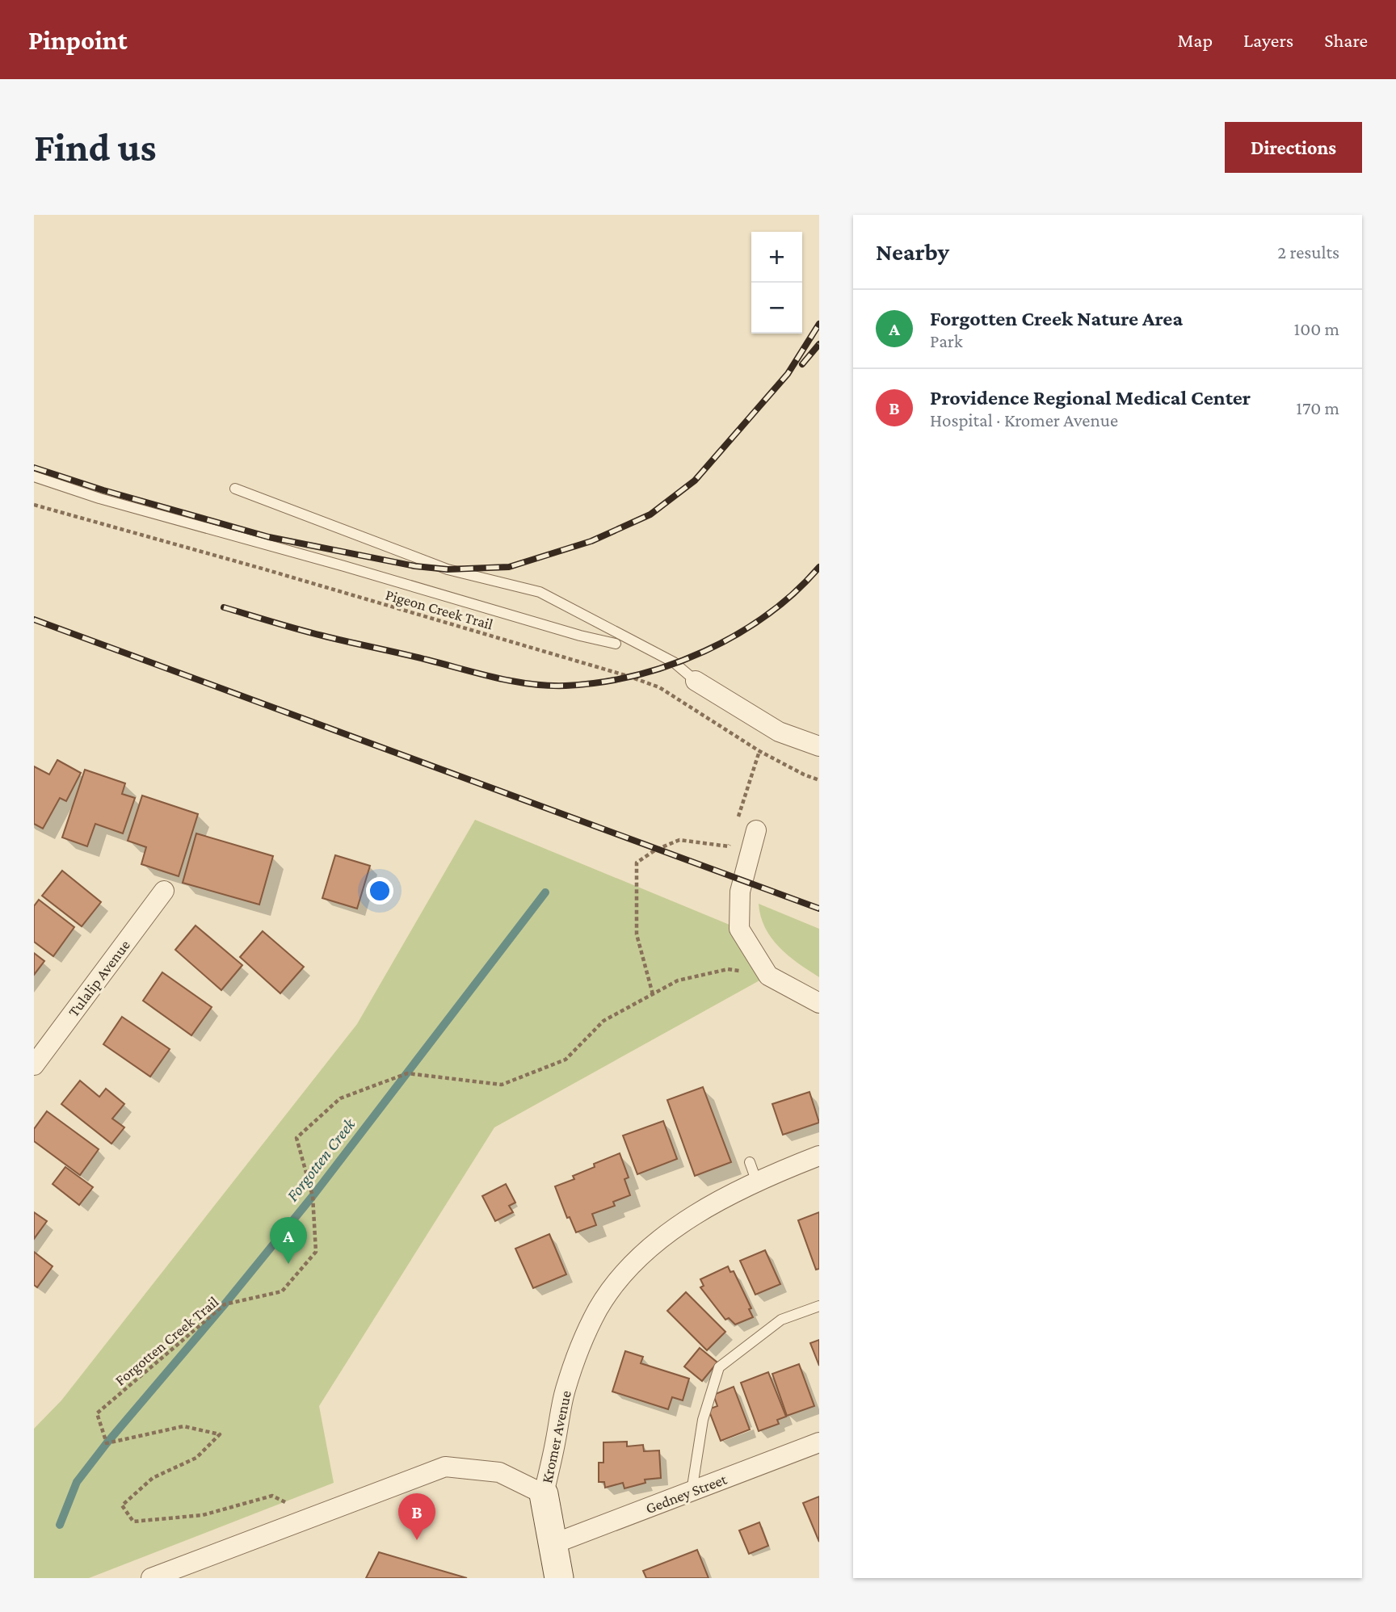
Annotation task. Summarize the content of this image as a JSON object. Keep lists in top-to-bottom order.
{
  "streets": {
    "street": ["Tulalip Avenue", "Kromer Avenue", "Gedney Street"],
    "path": ["Pigeon Creek Trail", "Forgotten Creek Trail"]
  },
  "water": ["Forgotten Creek"],
  "page": {
    "header": "Pinpoint",
    "nav": ["Map", "Layers", "Share"],
    "buttons": "Directions",
    "title": "Find us",
    "heading": ["Nearby", "2 results"],
    "map_buttons": ["+", "−"],
    "list": [
      {
        "mark": "A",
        "name": "Forgotten Creek Nature Area",
        "note": "Park",
        "value": "100 m"
      },
      {
        "mark": "B",
        "name": "Providence Regional Medical Center",
        "note": "Hospital · Kromer Avenue",
        "value": "170 m"
      }
    ],
    "pins": ["A", "B"]
  }
}
